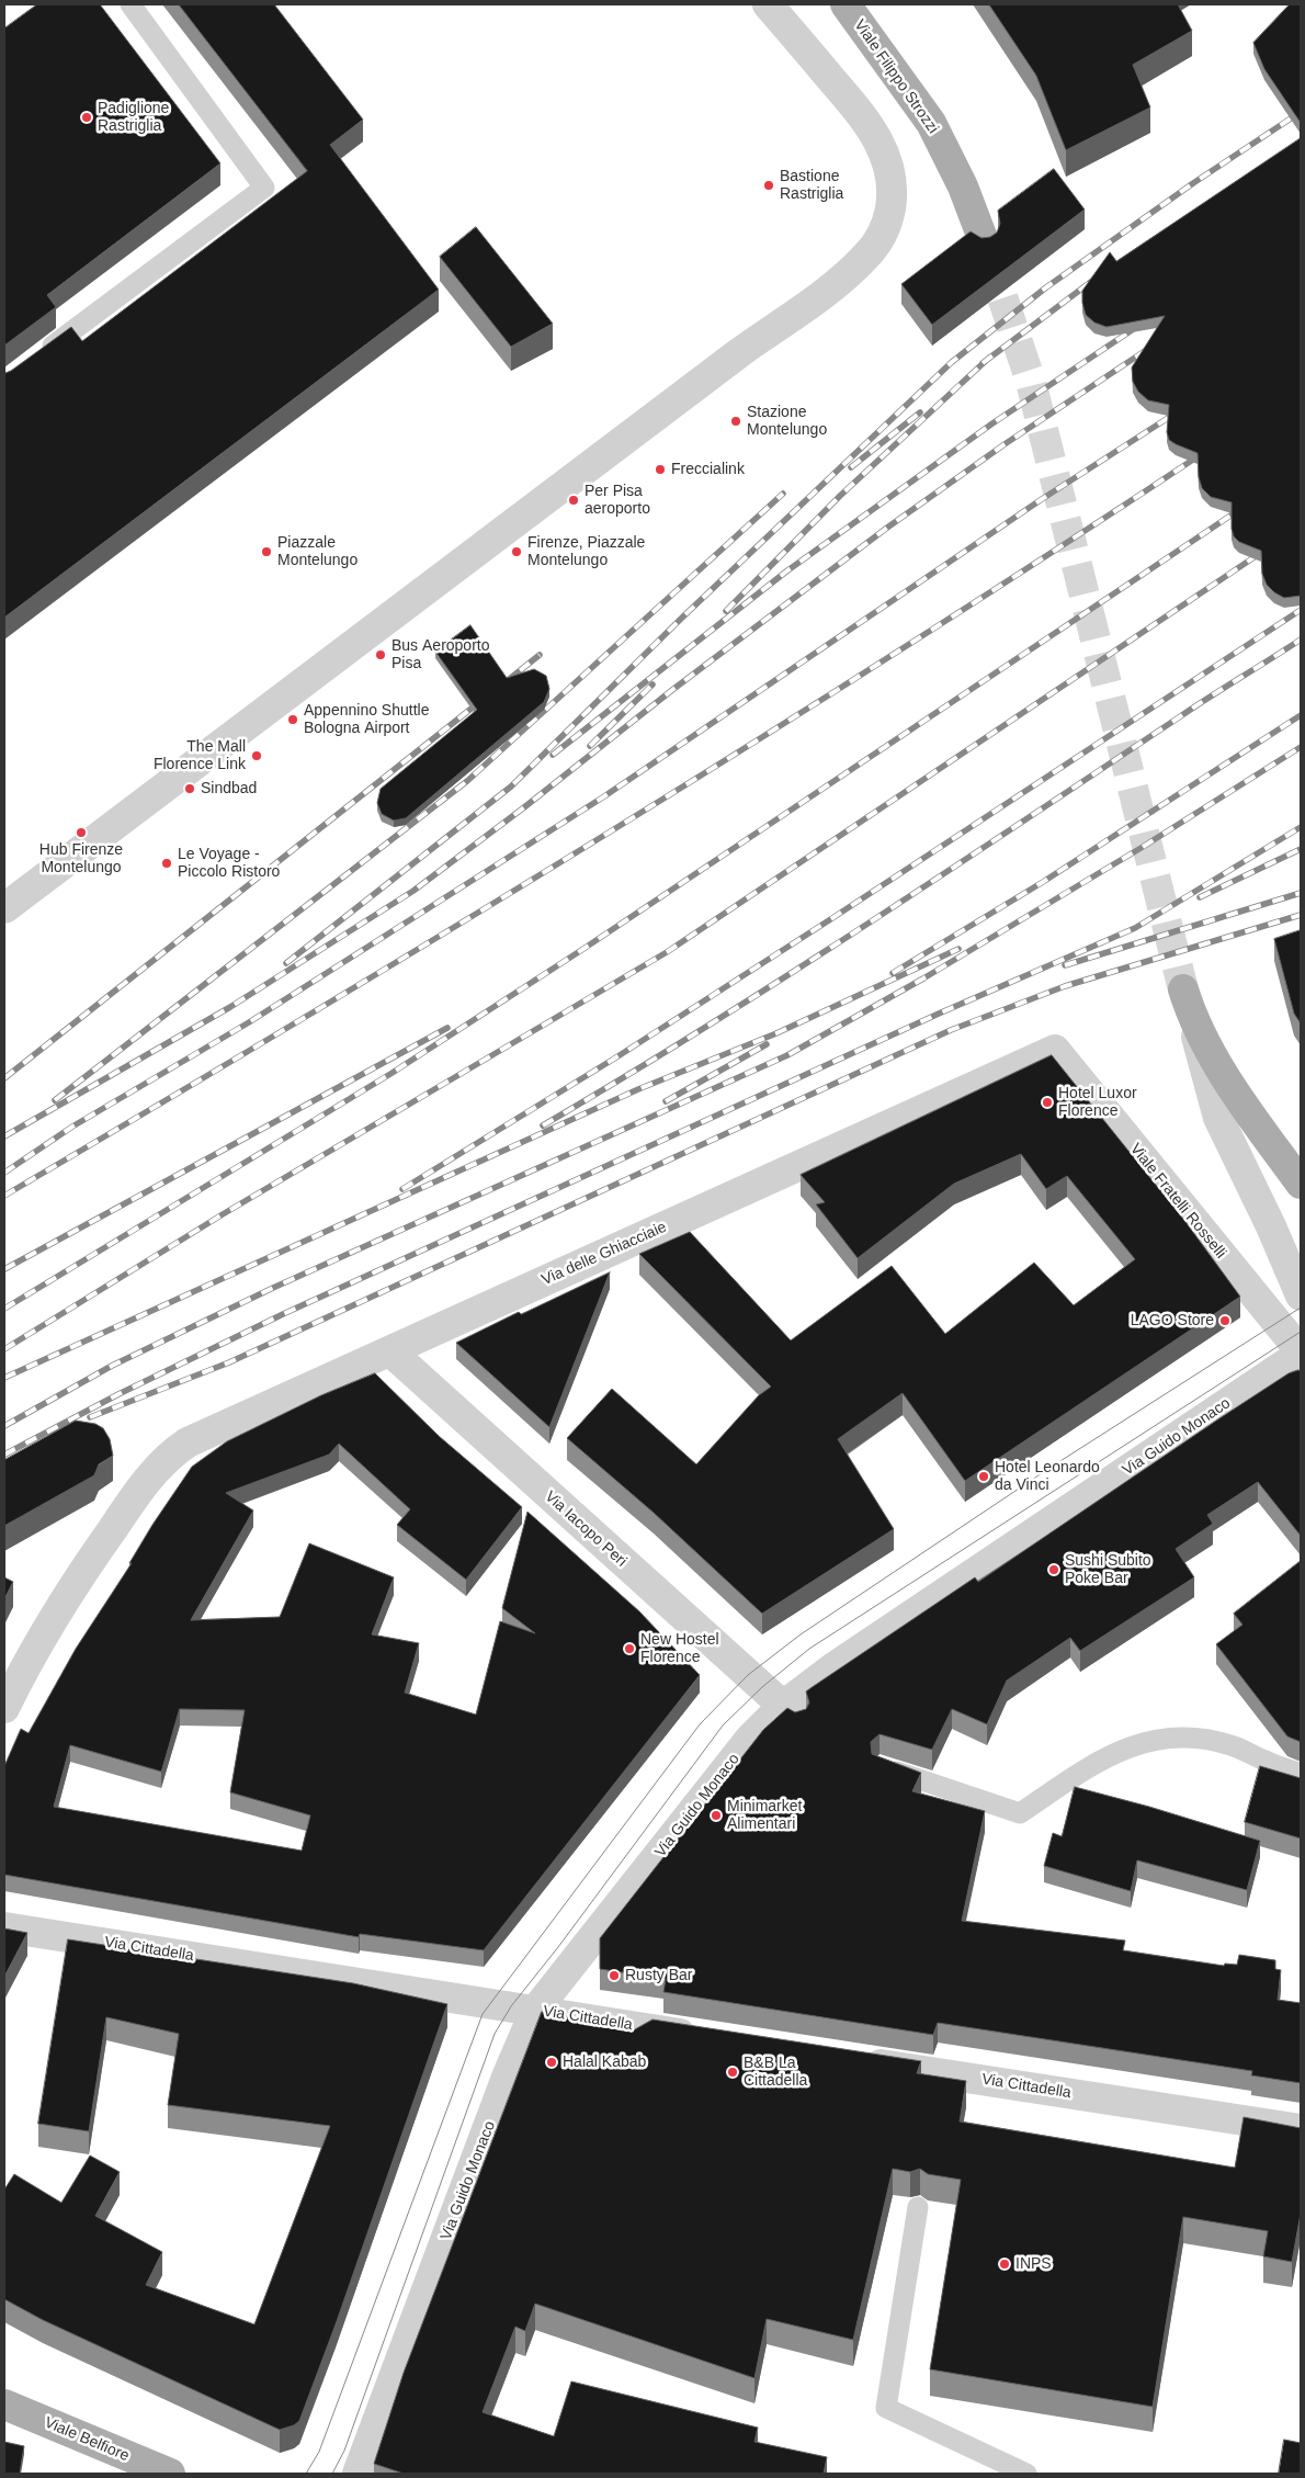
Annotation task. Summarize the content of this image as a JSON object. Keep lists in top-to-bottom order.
{
  "streets": {
    "main road": ["Viale Filippo Strozzi", "Viale Belfiore"],
    "street": [
      "Viale Fratelli Rosselli",
      "Via delle Ghiacciaie",
      "Via Guido Monaco",
      "Via Iacopo Peri",
      "Via Cittadella"
    ]
  },
  "crossings": [
    ["Viale Fratelli Rosselli", "Via delle Ghiacciaie"],
    ["Viale Fratelli Rosselli", "Via Guido Monaco"],
    ["Via delle Ghiacciaie", "Via Iacopo Peri"],
    ["Via Guido Monaco", "Via Iacopo Peri"],
    ["Via Guido Monaco", "Via Cittadella"]
  ],
  "places": [
    "Padiglione Rastriglia",
    "Bastione Rastriglia",
    "Stazione Montelungo",
    "Freccialink",
    "Per Pisa aeroporto",
    "Piazzale Montelungo",
    "Firenze, Piazzale Montelungo",
    "Bus Aeroporto Pisa",
    "Appennino Shuttle Bologna Airport",
    "The Mall Florence Link",
    "Sindbad",
    "Hub Firenze Montelungo",
    "Le Voyage - Piccolo Ristoro",
    "Hotel Luxor Florence",
    "LAGO Store",
    "Hotel Leonardo da Vinci",
    "Sushi Subito Poke Bar",
    "New Hostel Florence",
    "Minimarket Alimentari",
    "Rusty Bar",
    "Halal Kabab",
    "B&B La Cittadella",
    "INPS"
  ]
}
